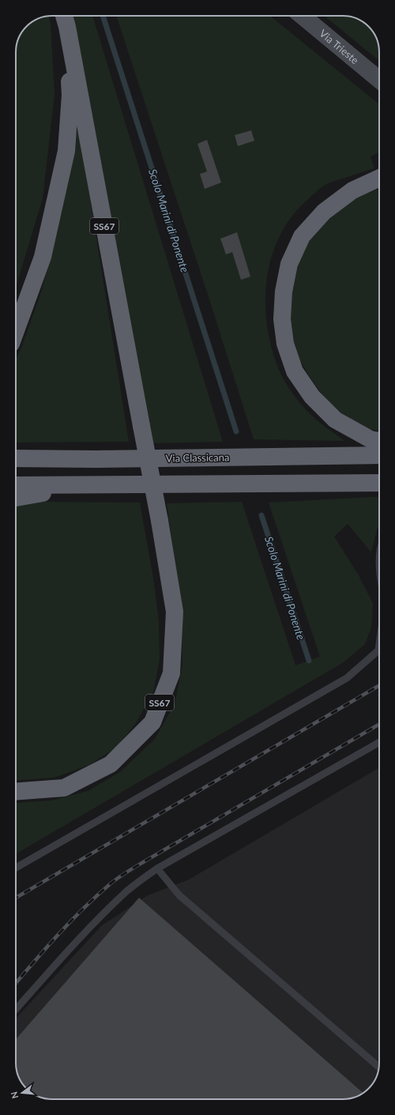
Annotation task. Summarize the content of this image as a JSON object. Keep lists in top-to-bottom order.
{
  "streets": {
    "highway": ["SS67", "Via Classicana"],
    "main road": ["Via Trieste"]
  },
  "water": ["Scolo Marini di Ponente"],
  "north": "left"
}
